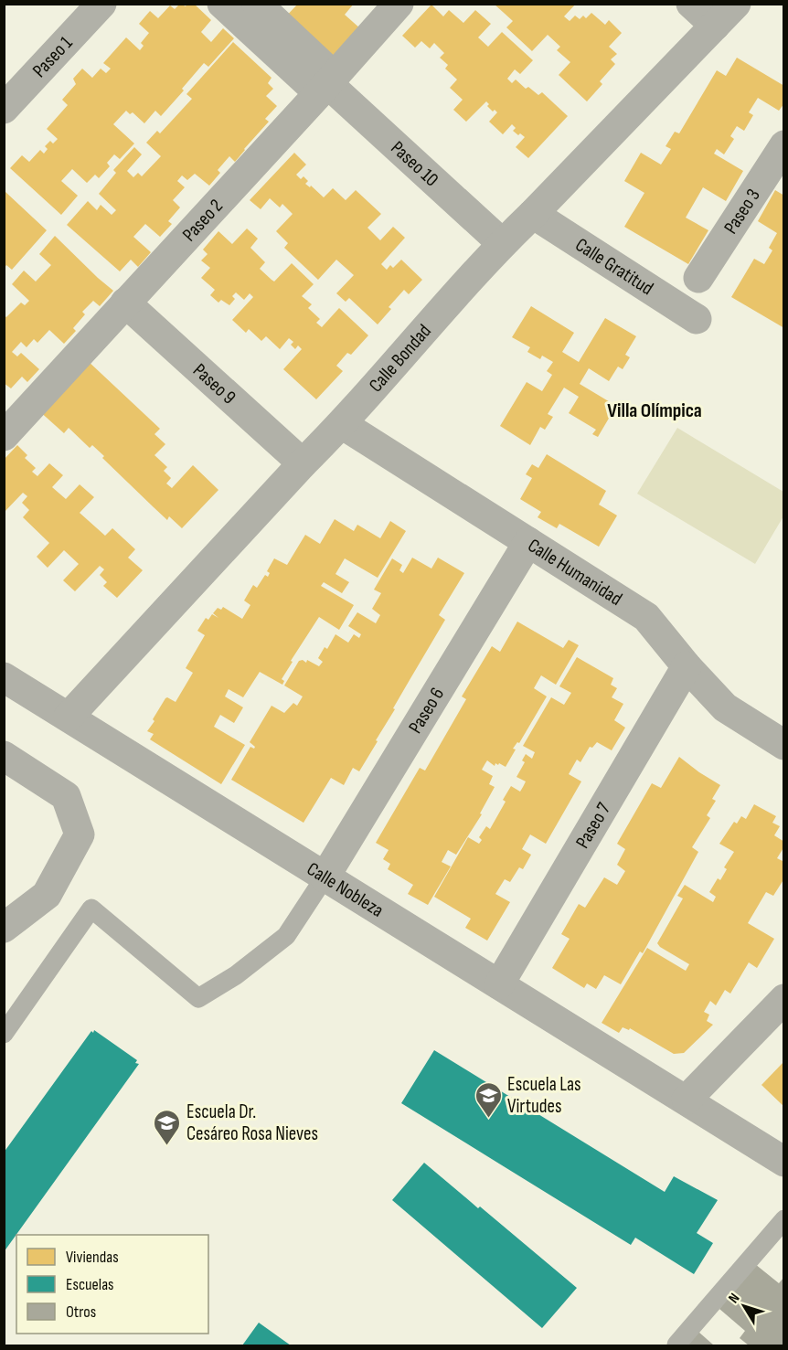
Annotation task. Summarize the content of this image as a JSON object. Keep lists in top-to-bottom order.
{
  "streets": {
    "street": [
      "Paseo 1",
      "Paseo 10",
      "Paseo 3",
      "Paseo 2",
      "Calle Gratitud",
      "Calle Bondad",
      "Paseo 9",
      "Calle Humanidad",
      "Paseo 6",
      "Paseo 7",
      "Calle Nobleza"
    ]
  },
  "crossings": [
    ["Paseo 10", "Paseo 2"],
    ["Paseo 10", "Calle Bondad"],
    ["Paseo 2", "Paseo 9"],
    ["Calle Gratitud", "Calle Bondad"],
    ["Calle Bondad", "Paseo 9"],
    ["Calle Bondad", "Calle Humanidad"],
    ["Calle Bondad", "Calle Nobleza"],
    ["Calle Humanidad", "Paseo 6"],
    ["Calle Humanidad", "Paseo 7"],
    ["Paseo 6", "Calle Nobleza"],
    ["Paseo 7", "Calle Nobleza"]
  ],
  "districts": ["Villa Olímpica"],
  "places": {
    "school or university": ["Escuela Las Virtudes", "Escuela Dr. Cesáreo Rosa Nieves"]
  },
  "legend": ["Viviendas", "Escuelas", "Otros"],
  "north": "top left"
}
